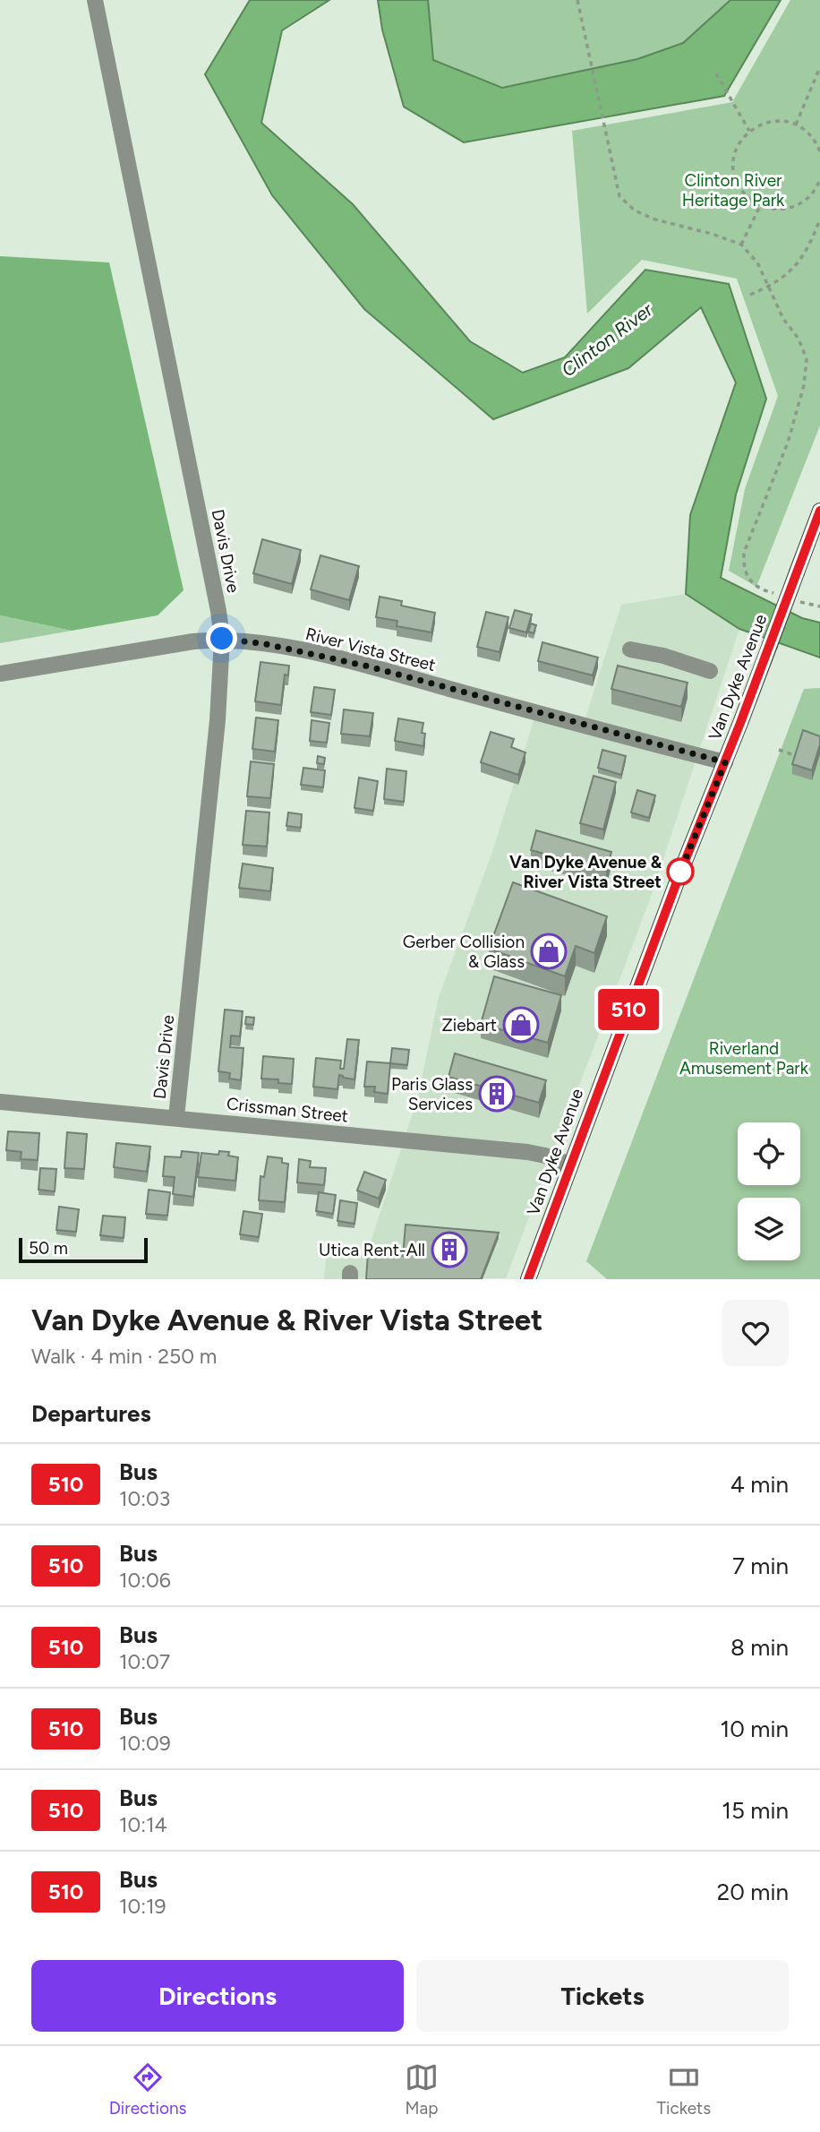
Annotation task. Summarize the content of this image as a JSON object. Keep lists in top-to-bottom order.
{
  "streets": {
    "main road": ["Van Dyke Avenue"],
    "street": ["Davis Drive", "River Vista Street", "Crissman Street"]
  },
  "crossings": [
    ["Davis Drive", "River Vista Street"],
    ["Davis Drive", "Crissman Street"],
    ["River Vista Street", "Van Dyke Avenue"],
    ["Van Dyke Avenue", "Crissman Street"]
  ],
  "water": ["Clinton River"],
  "parks": ["Clinton River Heritage Park", "Riverland Amusement Park"],
  "places": {
    "other": ["Van Dyke Avenue & River Vista Street"],
    "shop": ["Gerber Collision & Glass", "Ziebart"],
    "building": ["Paris Glass Services", "Utica Rent-All"]
  },
  "lines": ["bus line 510"],
  "scale_bar": "50 m",
  "page": {
    "on_map": "510",
    "scale": "50 m",
    "heading": [
      ["Van Dyke Avenue & River Vista Street", "Walk · 4 min · 250 m"],
      "Departures"
    ],
    "list": [
      {
        "mark": "510",
        "name": "Bus",
        "note": "10:03",
        "value": "4 min"
      },
      {
        "mark": "510",
        "name": "Bus",
        "note": "10:06",
        "value": "7 min"
      },
      {
        "mark": "510",
        "name": "Bus",
        "note": "10:07",
        "value": "8 min"
      },
      {
        "mark": "510",
        "name": "Bus",
        "note": "10:09",
        "value": "10 min"
      },
      {
        "mark": "510",
        "name": "Bus",
        "note": "10:14",
        "value": "15 min"
      },
      {
        "mark": "510",
        "name": "Bus",
        "note": "10:19",
        "value": "20 min"
      }
    ],
    "buttons": ["Directions", "Tickets"],
    "tabs": ["Directions", "Map", "Tickets"]
  }
}
